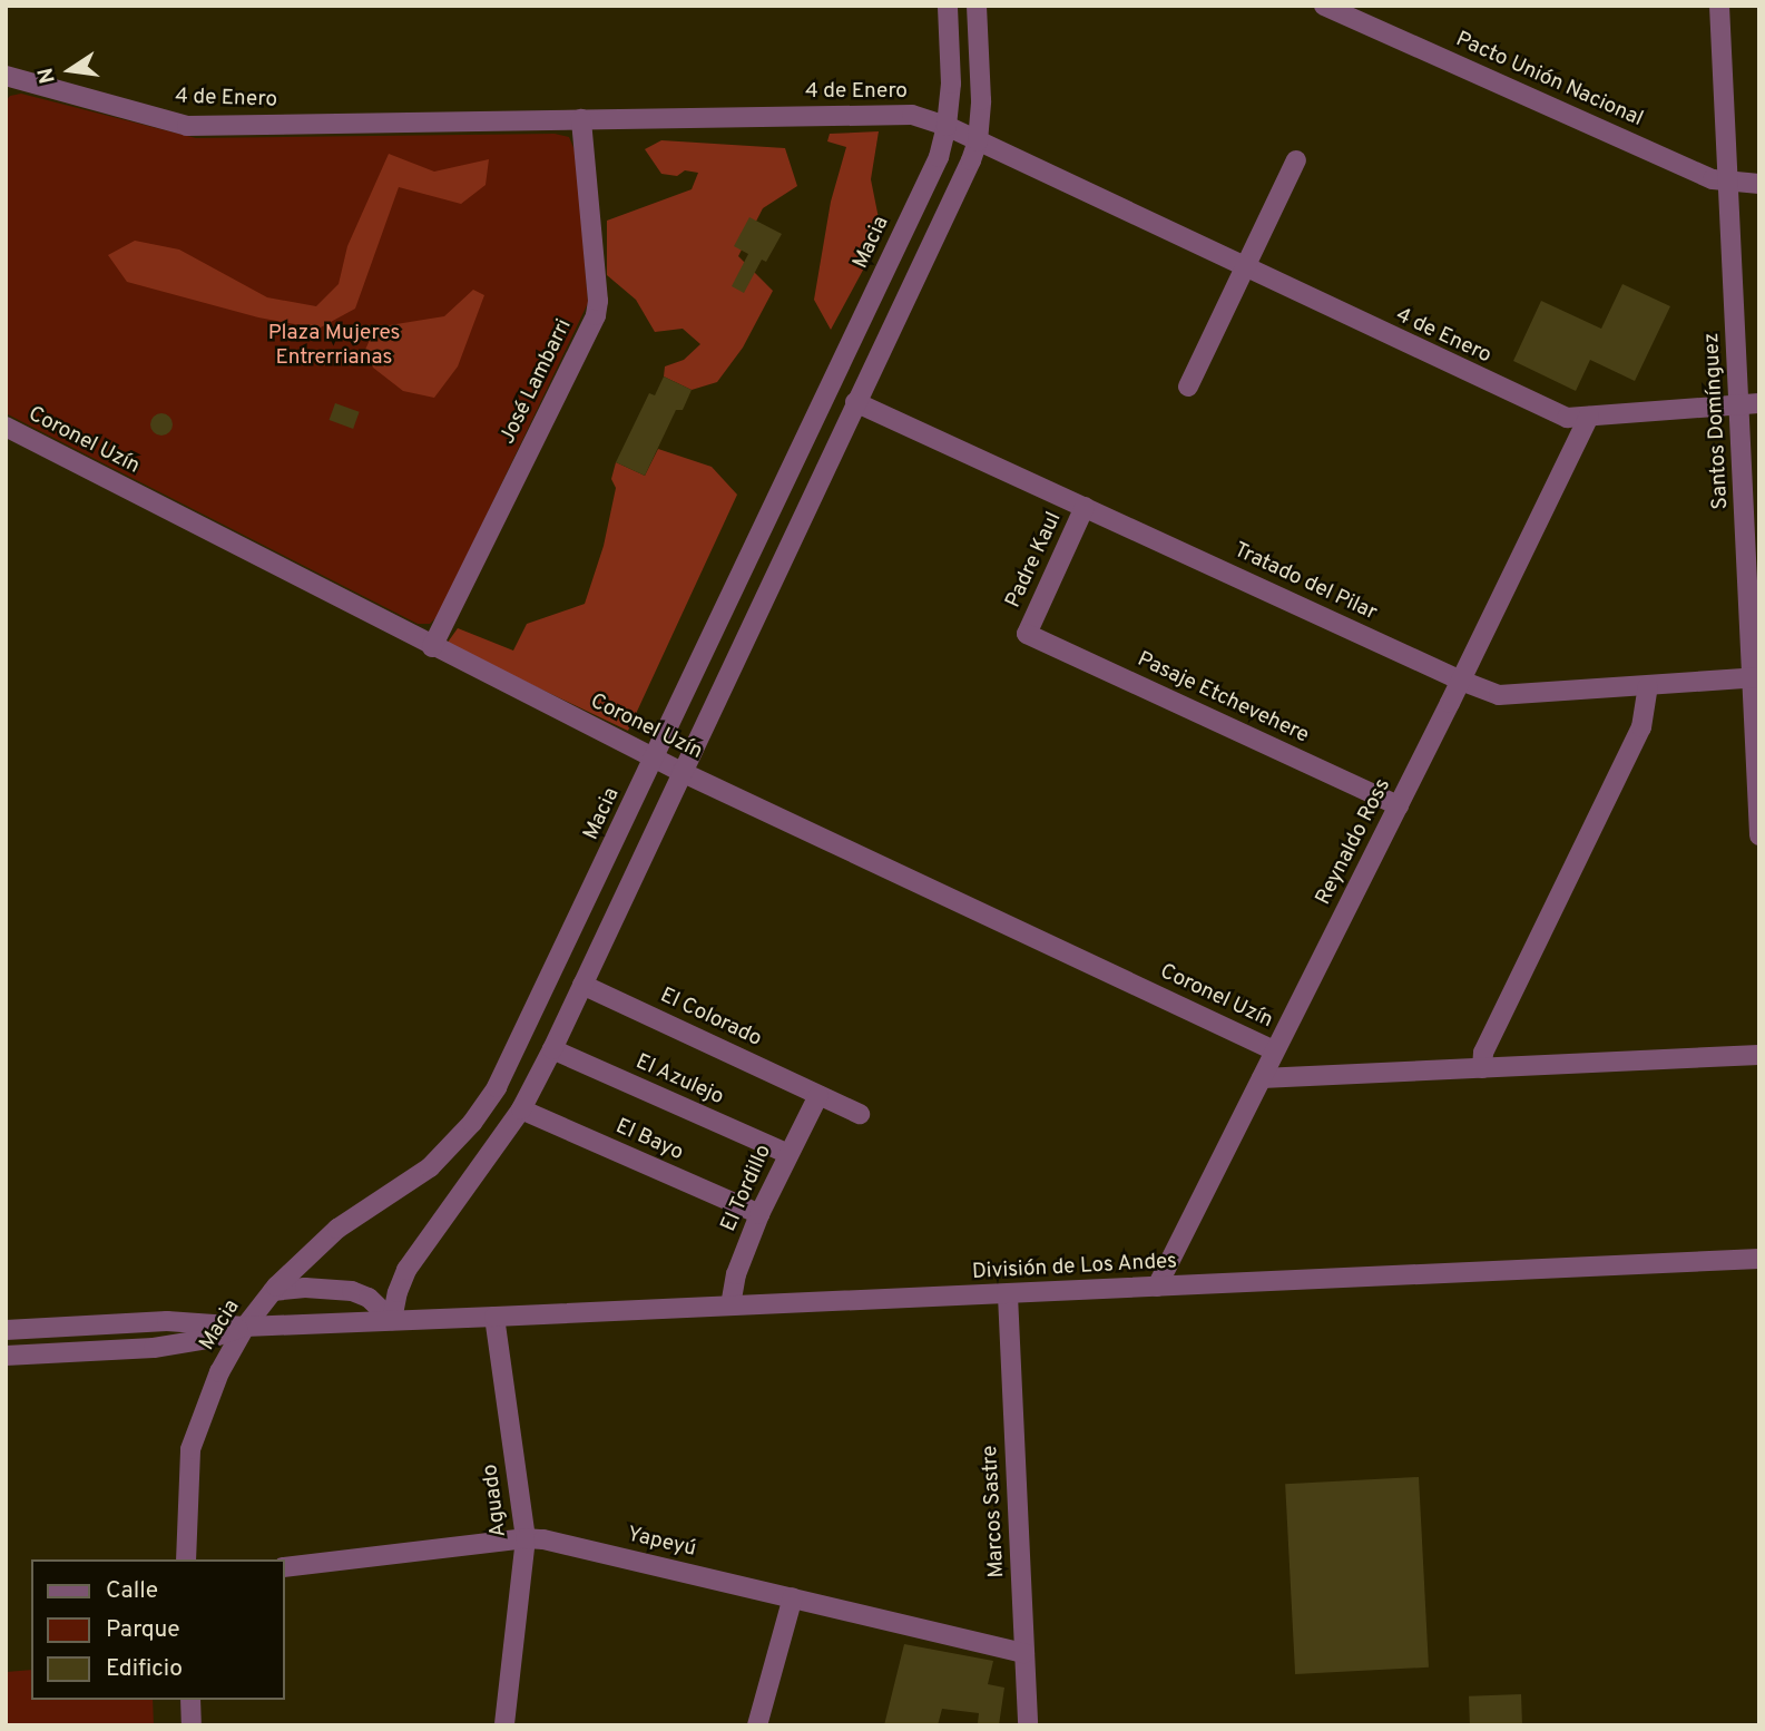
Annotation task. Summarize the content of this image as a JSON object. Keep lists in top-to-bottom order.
{
  "streets": {
    "street": [
      "Pacto Unión Nacional",
      "4 de Enero",
      "Macia",
      "José Lambarri",
      "Santos Domínguez",
      "Coronel Uzín",
      "Padre Kaul",
      "Tratado del Pilar",
      "Pasaje Etchevehere",
      "Reynaldo Ross",
      "El Colorado",
      "El Azulejo",
      "El Bayo",
      "El Tordillo",
      "División de Los Andes",
      "Aguado",
      "Marcos Sastre",
      "Yapeyú"
    ]
  },
  "crossings": [
    ["Pacto Unión Nacional", "Santos Domínguez"],
    ["4 de Enero", "Macia"],
    ["4 de Enero", "José Lambarri"],
    ["4 de Enero", "Santos Domínguez"],
    ["4 de Enero", "Reynaldo Ross"],
    ["Macia", "Coronel Uzín"],
    ["Macia", "División de Los Andes"],
    ["José Lambarri", "Coronel Uzín"],
    ["Santos Domínguez", "Tratado del Pilar"],
    ["Coronel Uzín", "Reynaldo Ross"],
    ["Padre Kaul", "Tratado del Pilar"],
    ["Padre Kaul", "Pasaje Etchevehere"],
    ["Tratado del Pilar", "Reynaldo Ross"],
    ["Pasaje Etchevehere", "Reynaldo Ross"],
    ["Reynaldo Ross", "División de Los Andes"],
    ["El Colorado", "El Tordillo"],
    ["El Azulejo", "El Tordillo"],
    ["El Bayo", "El Tordillo"],
    ["El Tordillo", "División de Los Andes"],
    ["División de Los Andes", "Aguado"],
    ["División de Los Andes", "Marcos Sastre"],
    ["Aguado", "Yapeyú"],
    ["Marcos Sastre", "Yapeyú"]
  ],
  "parks": ["Plaza Mujeres Entrerrianas"],
  "legend": ["Calle", "Parque", "Edificio"],
  "north": "left"
}
